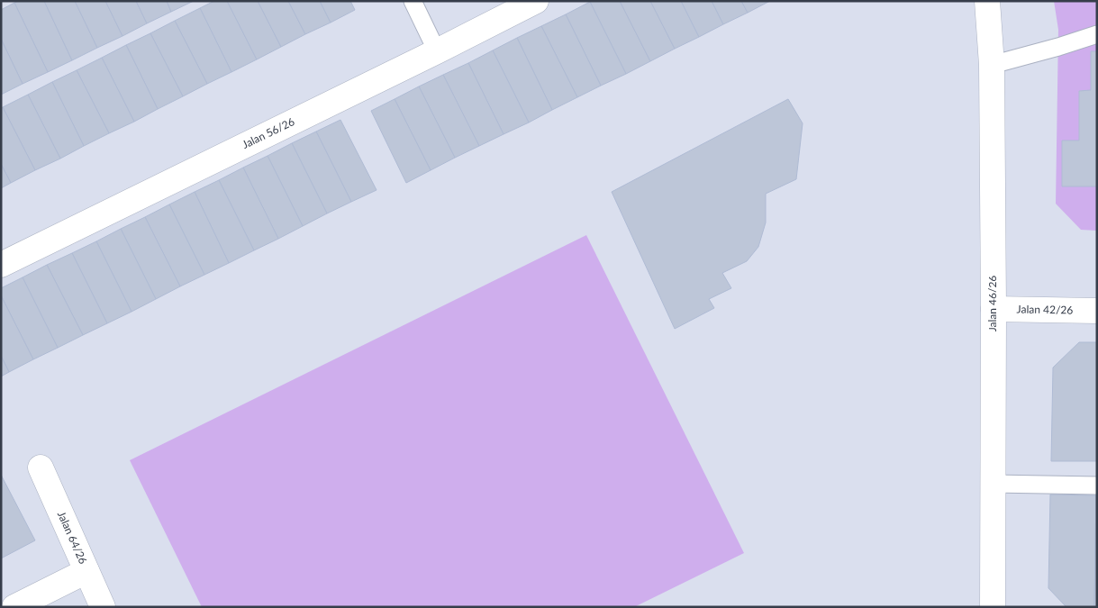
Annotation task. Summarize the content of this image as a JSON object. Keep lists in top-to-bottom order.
{
  "streets": {
    "street": [
      "Jalan 56/26",
      "Jalan 46/26",
      "Jalan 42/26",
      "Jalan 64/26"
    ]
  },
  "crossings": [
    ["Jalan 46/26", "Jalan 42/26"]
  ]
}
